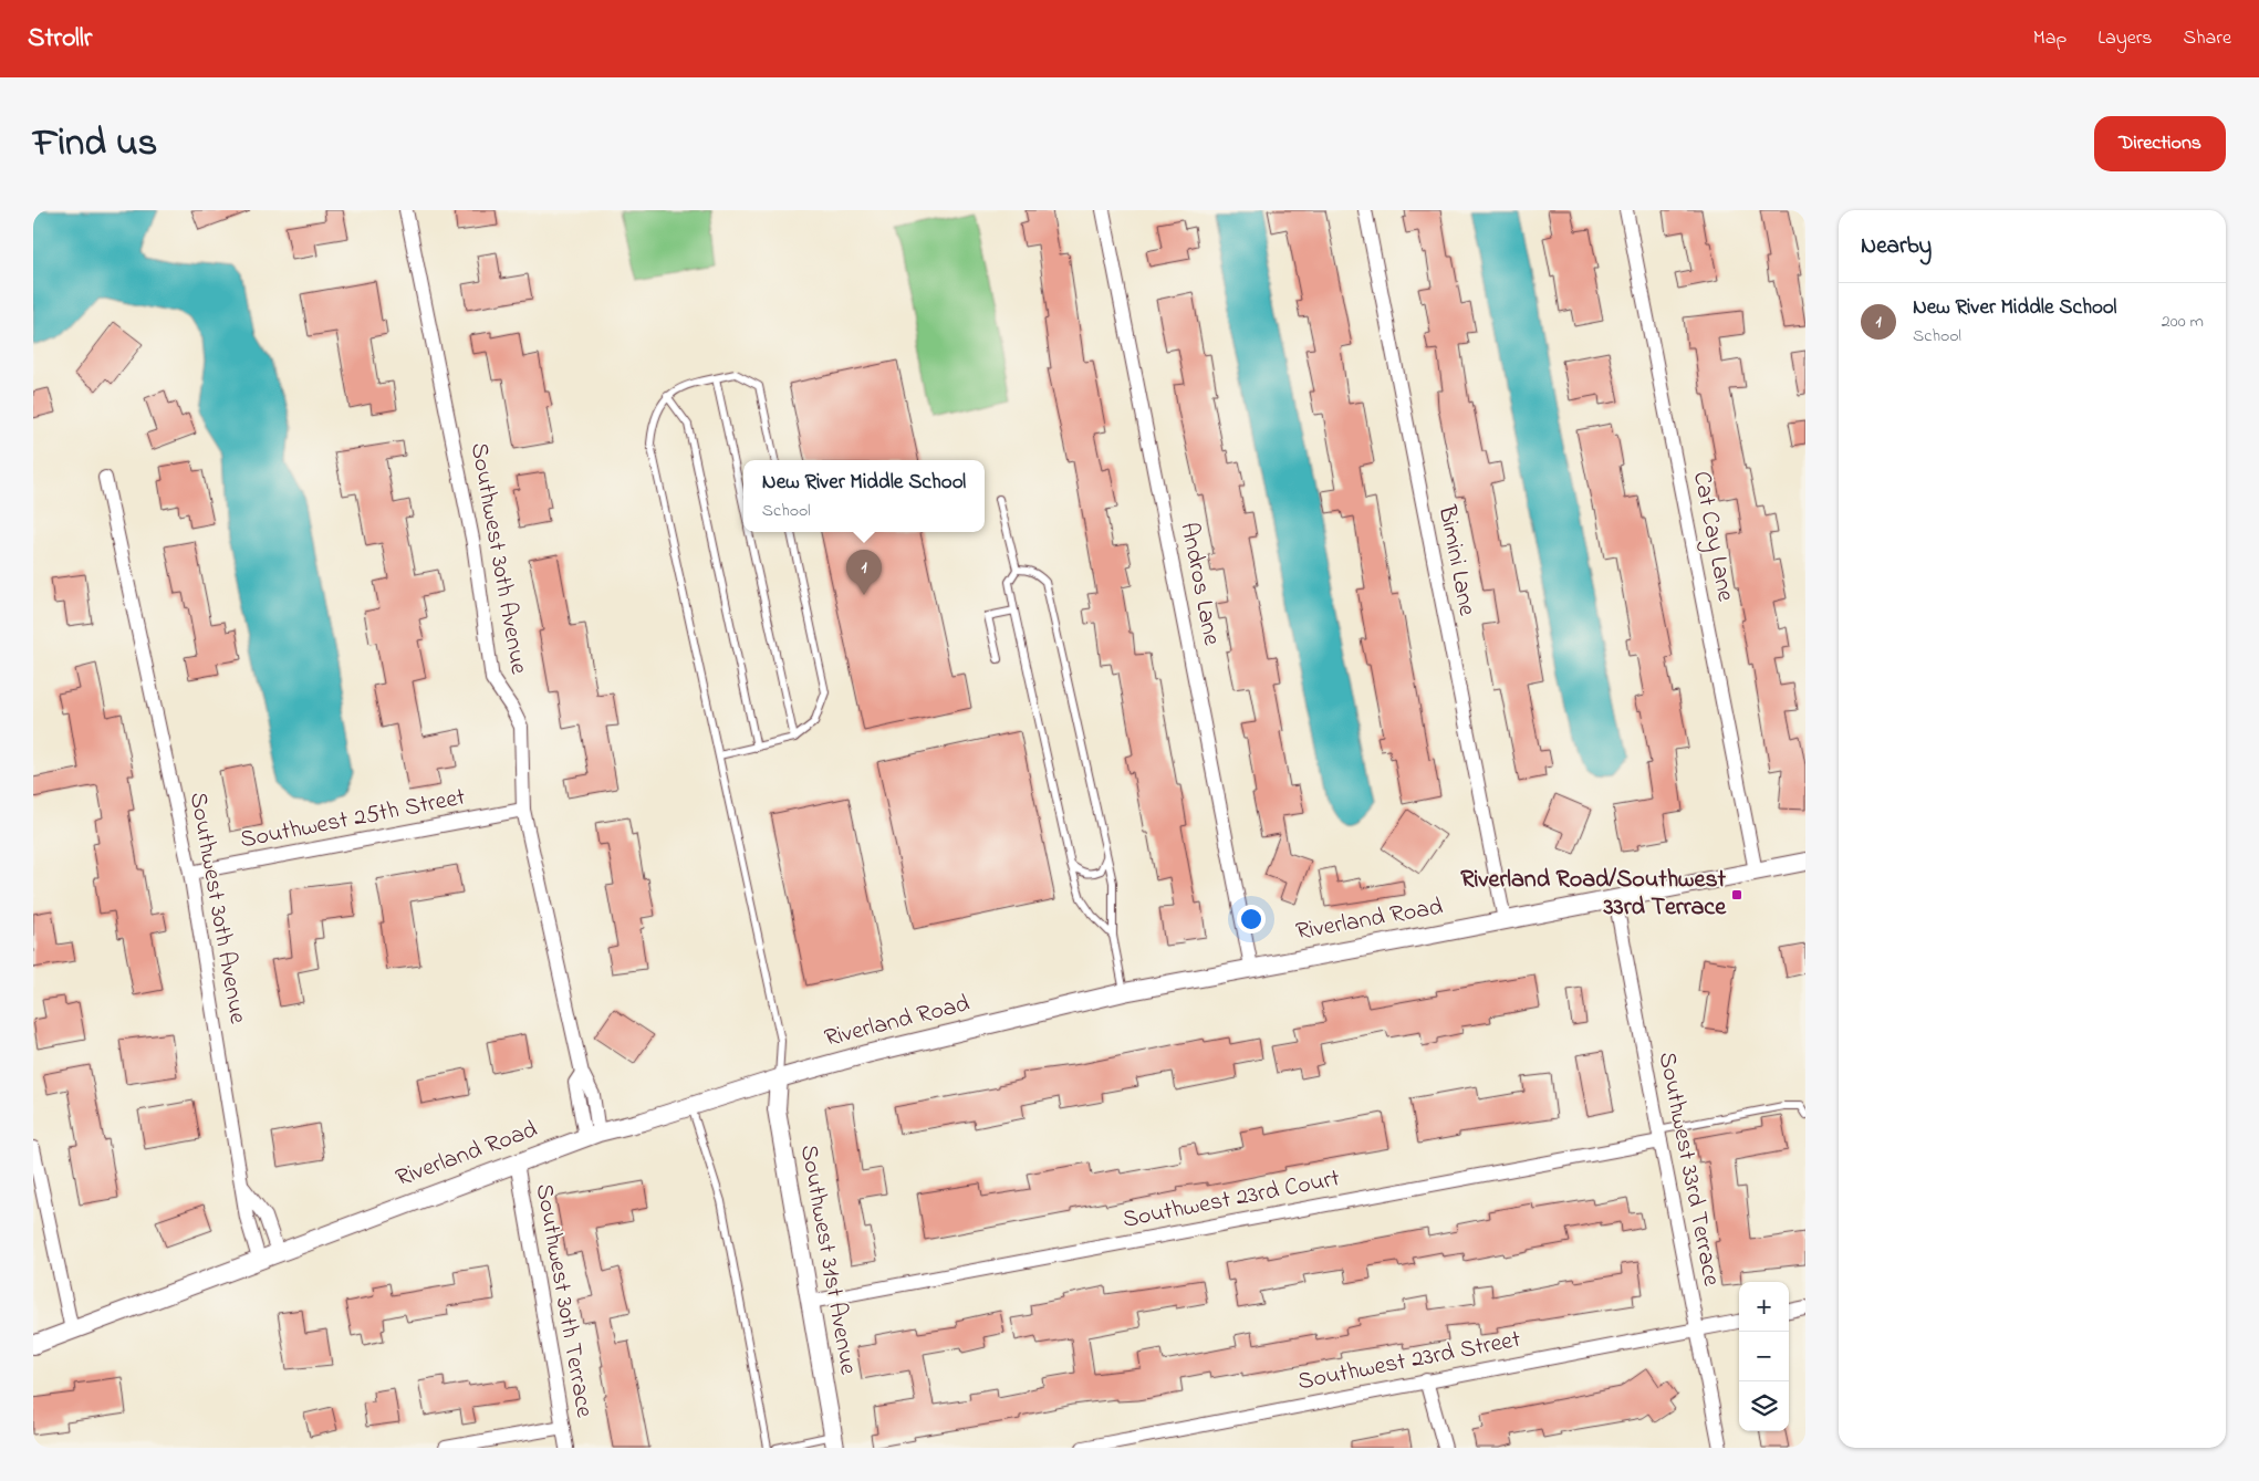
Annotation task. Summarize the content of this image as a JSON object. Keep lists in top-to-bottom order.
{
  "streets": {
    "street": [
      "Cat Cay Lane",
      "Southwest 30th Avenue",
      "Bimini Lane",
      "Andros Lane",
      "Southwest 25th Street",
      "Riverland Road",
      "Southwest 33rd Terrace",
      "Southwest 23rd Court",
      "Southwest 31st Avenue",
      "Southwest 30th Terrace",
      "Southwest 23rd Street"
    ]
  },
  "crossings": [
    ["Cat Cay Lane", "Riverland Road"],
    ["Southwest 30th Avenue", "Southwest 25th Street"],
    ["Southwest 30th Avenue", "Riverland Road"],
    ["Bimini Lane", "Riverland Road"],
    ["Andros Lane", "Riverland Road"],
    ["Riverland Road", "Southwest 33rd Terrace"],
    ["Riverland Road", "Southwest 31st Avenue"],
    ["Riverland Road", "Southwest 30th Terrace"],
    ["Southwest 33rd Terrace", "Southwest 23rd Court"],
    ["Southwest 33rd Terrace", "Southwest 23rd Street"],
    ["Southwest 23rd Court", "Southwest 31st Avenue"]
  ],
  "places": {
    "transit": ["Riverland Road/Southwest 33rd Terrace"]
  },
  "page": {
    "header": "Strollr",
    "nav": ["Map", "Layers", "Share"],
    "title": "Find us",
    "buttons": "Directions",
    "heading": "Nearby",
    "list": [
      {
        "mark": "1",
        "name": "New River Middle School",
        "note": "School",
        "value": "200 m"
      }
    ],
    "popup": ["New River Middle School", "School"],
    "pins": "1",
    "map_buttons": ["+", "−"]
  }
}
